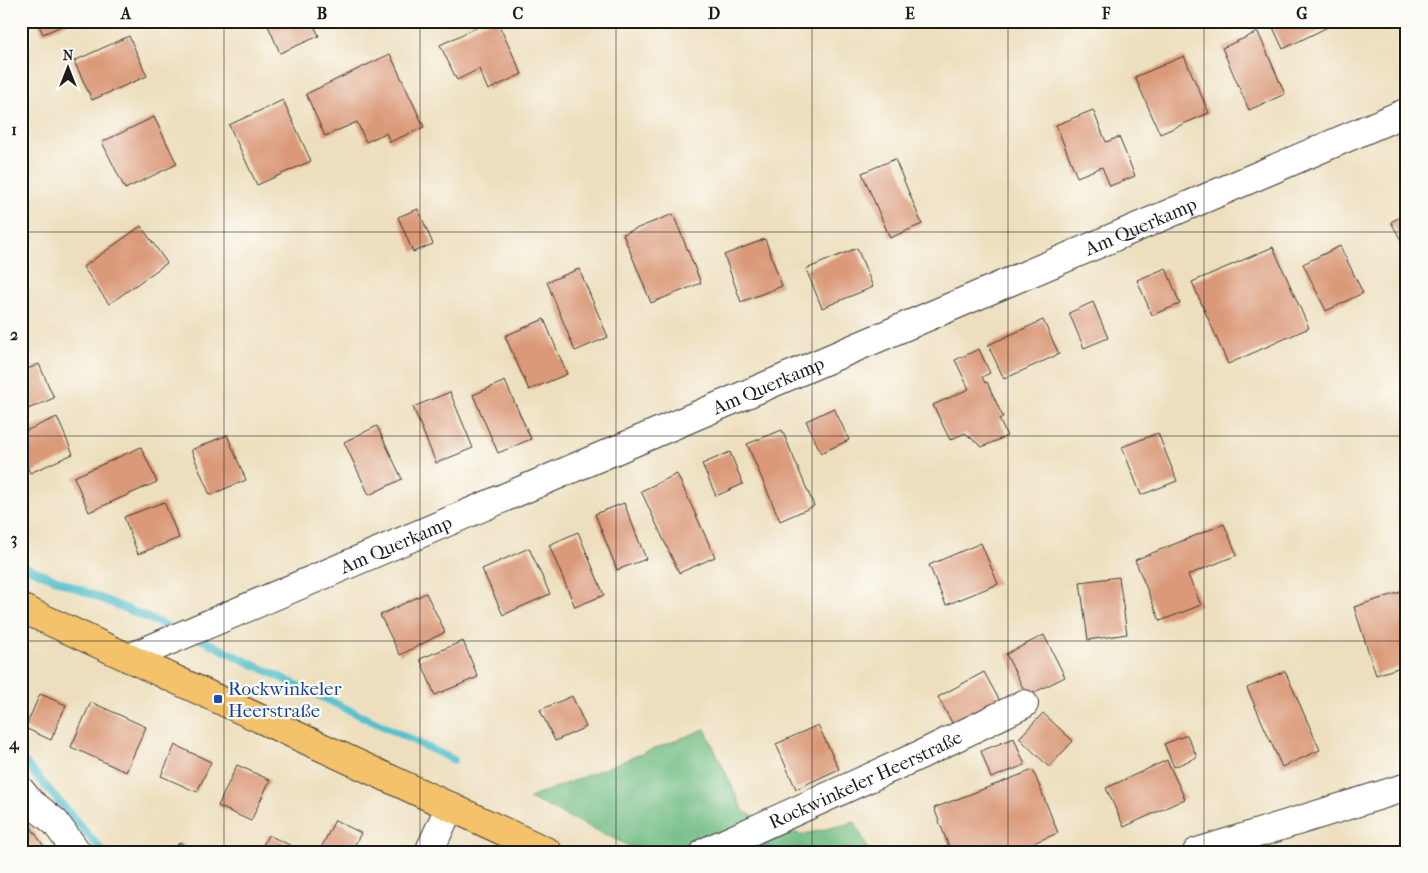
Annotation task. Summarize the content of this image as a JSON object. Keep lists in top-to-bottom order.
{
  "streets": {
    "street": ["Am Querkamp", "Rockwinkeler Heerstraße"]
  },
  "places": {
    "transit": ["Rockwinkeler Heerstraße"]
  },
  "north": "top",
  "grid": {
    "columns": [
      "A",
      "B",
      "C",
      "D",
      "E",
      "F",
      "G"
    ],
    "rows": [
      "1",
      "2",
      "3",
      "4"
    ]
  }
}
